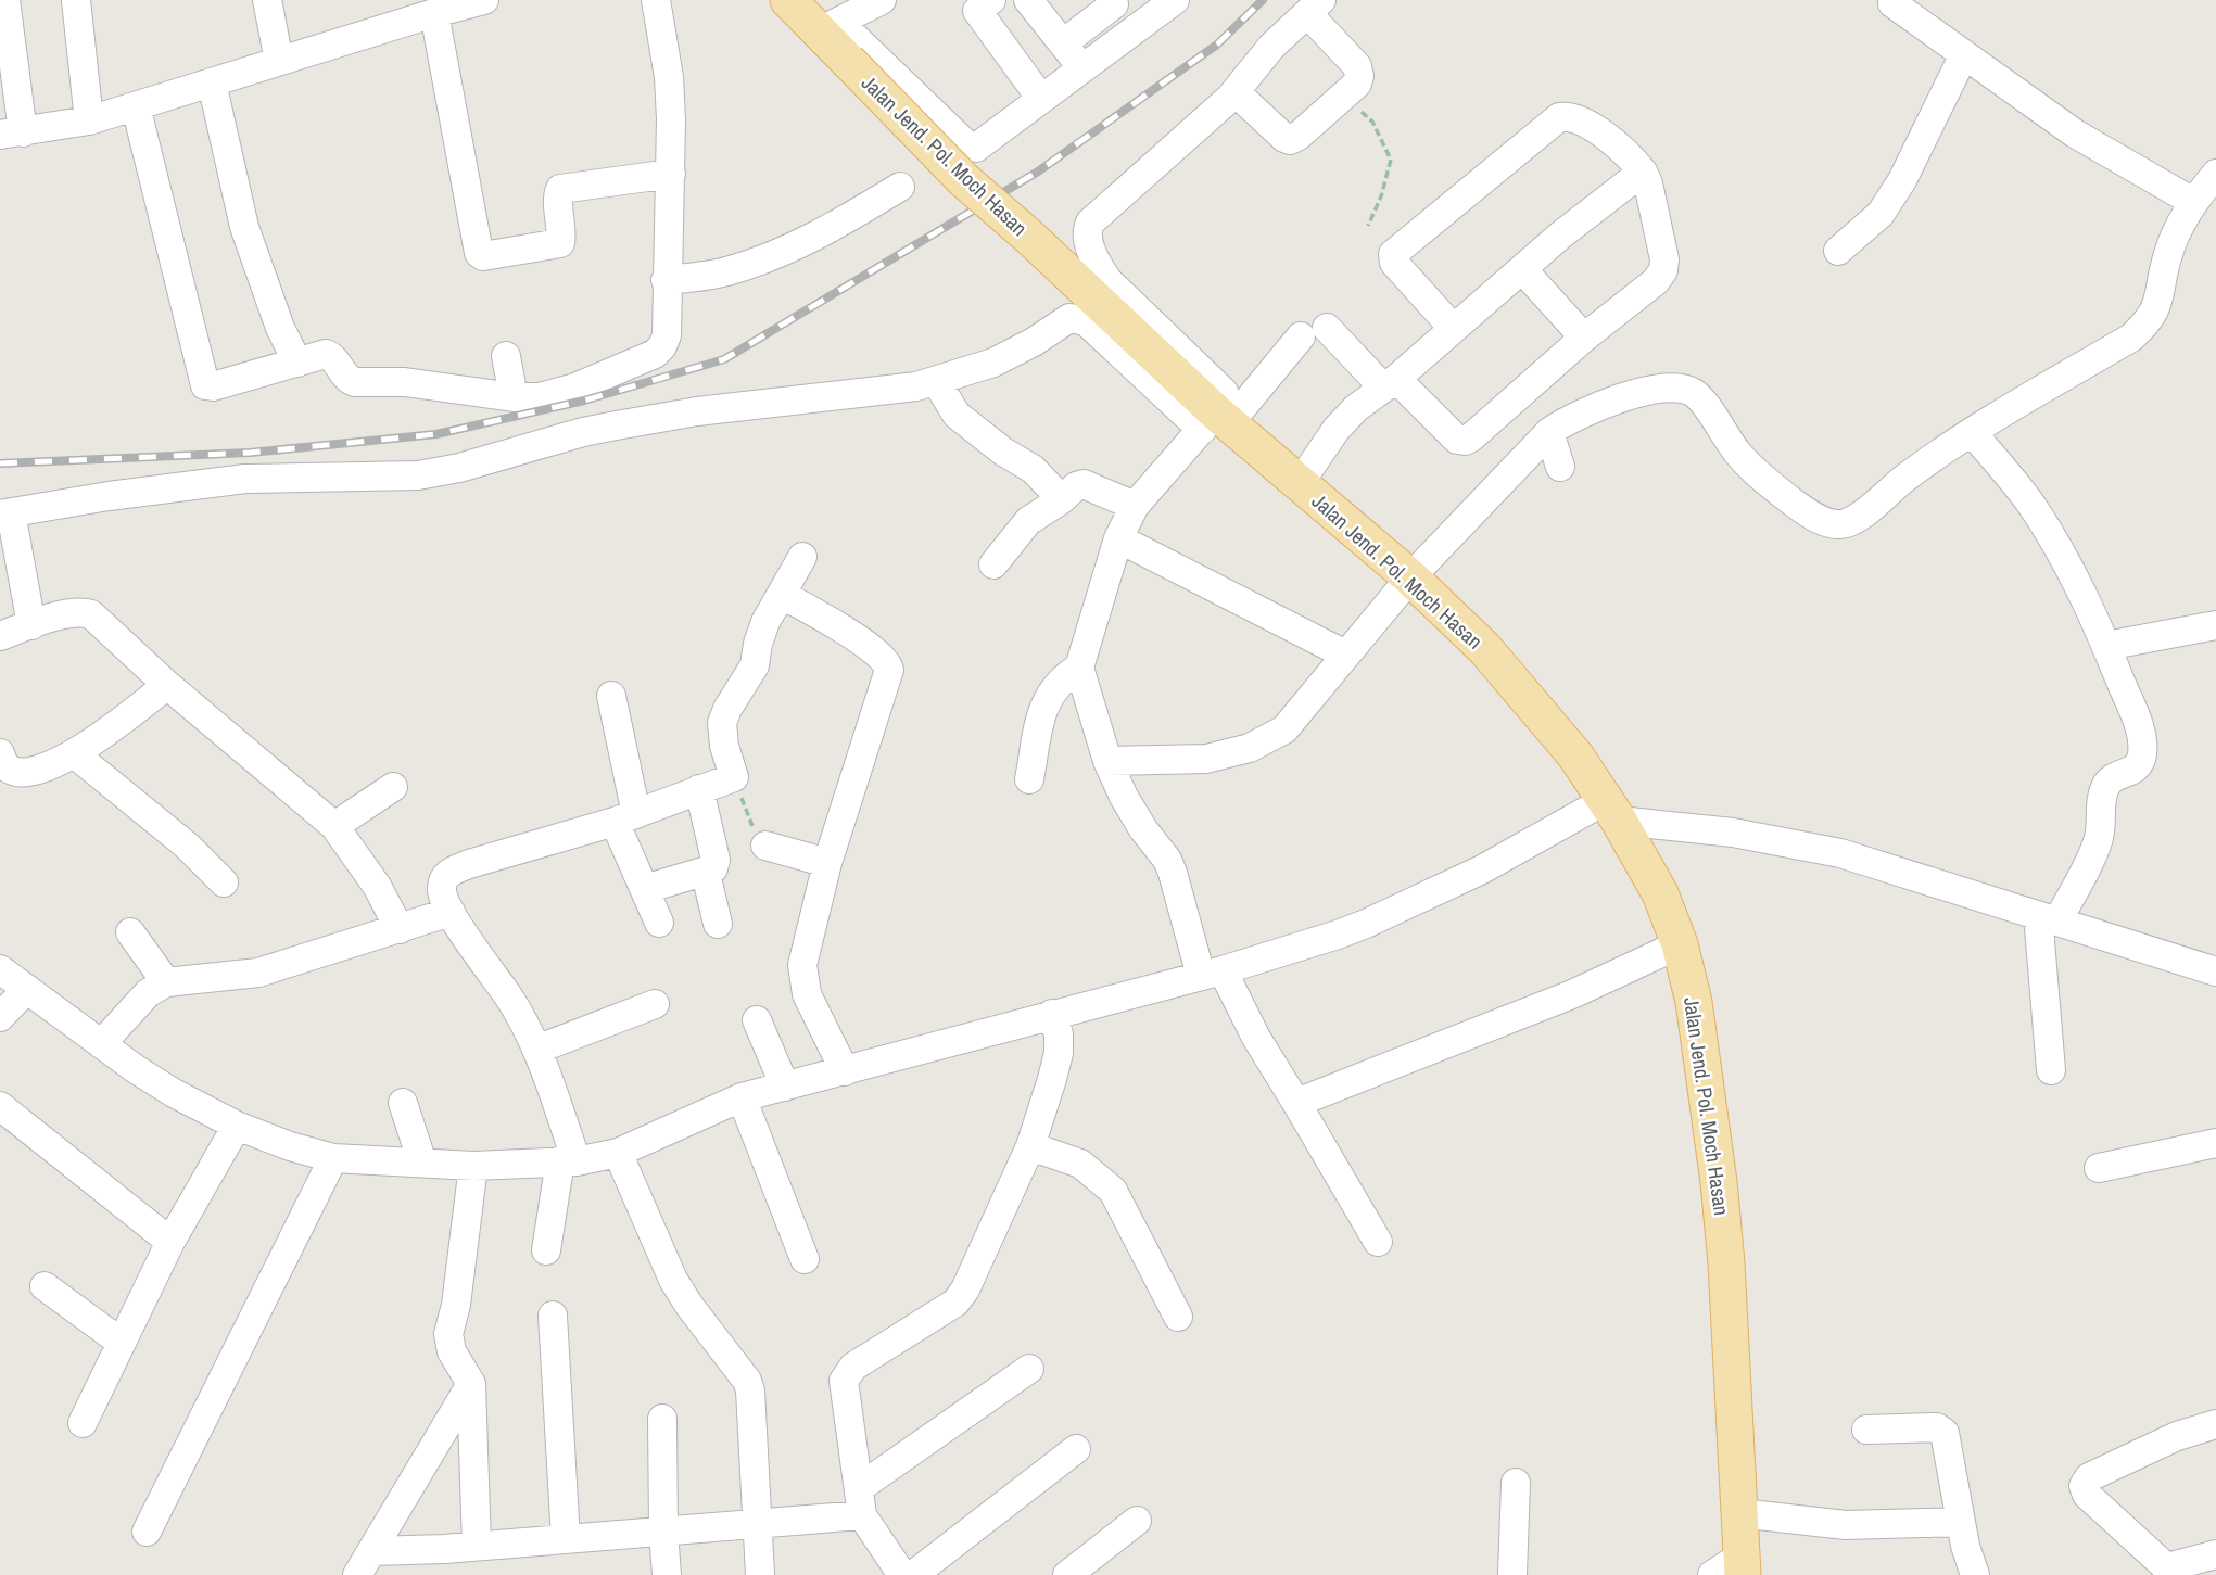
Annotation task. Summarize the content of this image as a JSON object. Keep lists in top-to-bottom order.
{
  "streets": {
    "main road": ["Jalan Jend. Pol. Moch Hasan"]
  }
}
